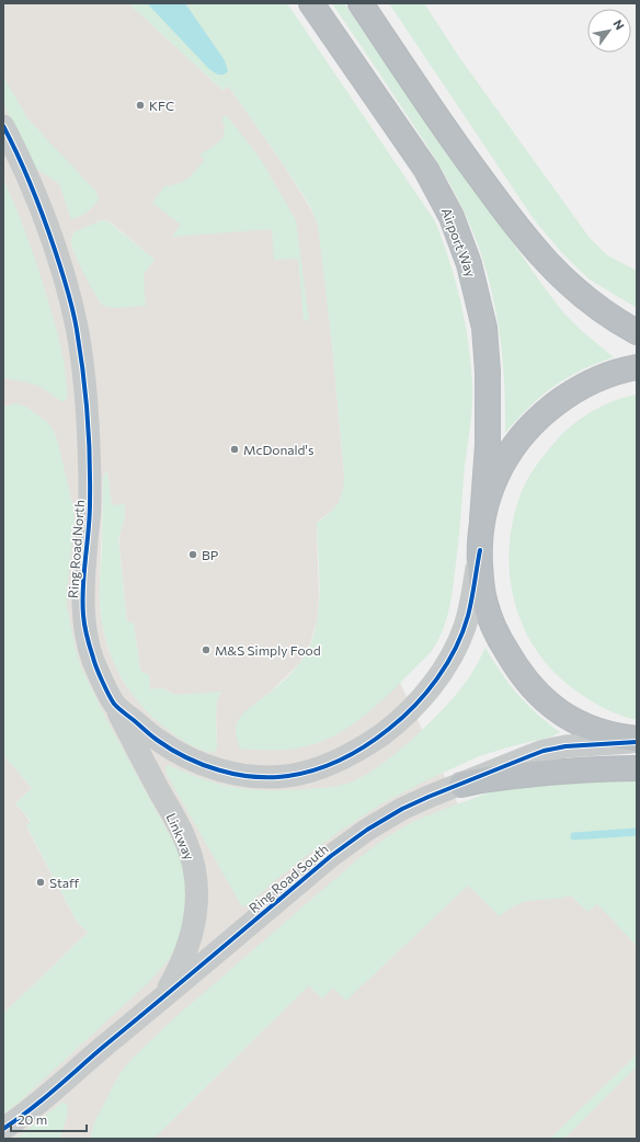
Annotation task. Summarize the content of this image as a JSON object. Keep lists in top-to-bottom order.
{
  "streets": {
    "highway": ["Airport Way"],
    "street": ["Ring Road North", "Linkway", "Ring Road South"]
  },
  "crossings": [
    ["Ring Road North", "Linkway"],
    ["Linkway", "Ring Road South"]
  ],
  "places": [
    "KFC",
    "McDonald's",
    "BP",
    "M&S Simply Food",
    "Staff"
  ],
  "scale_bar": "20 m",
  "north": "top right"
}
